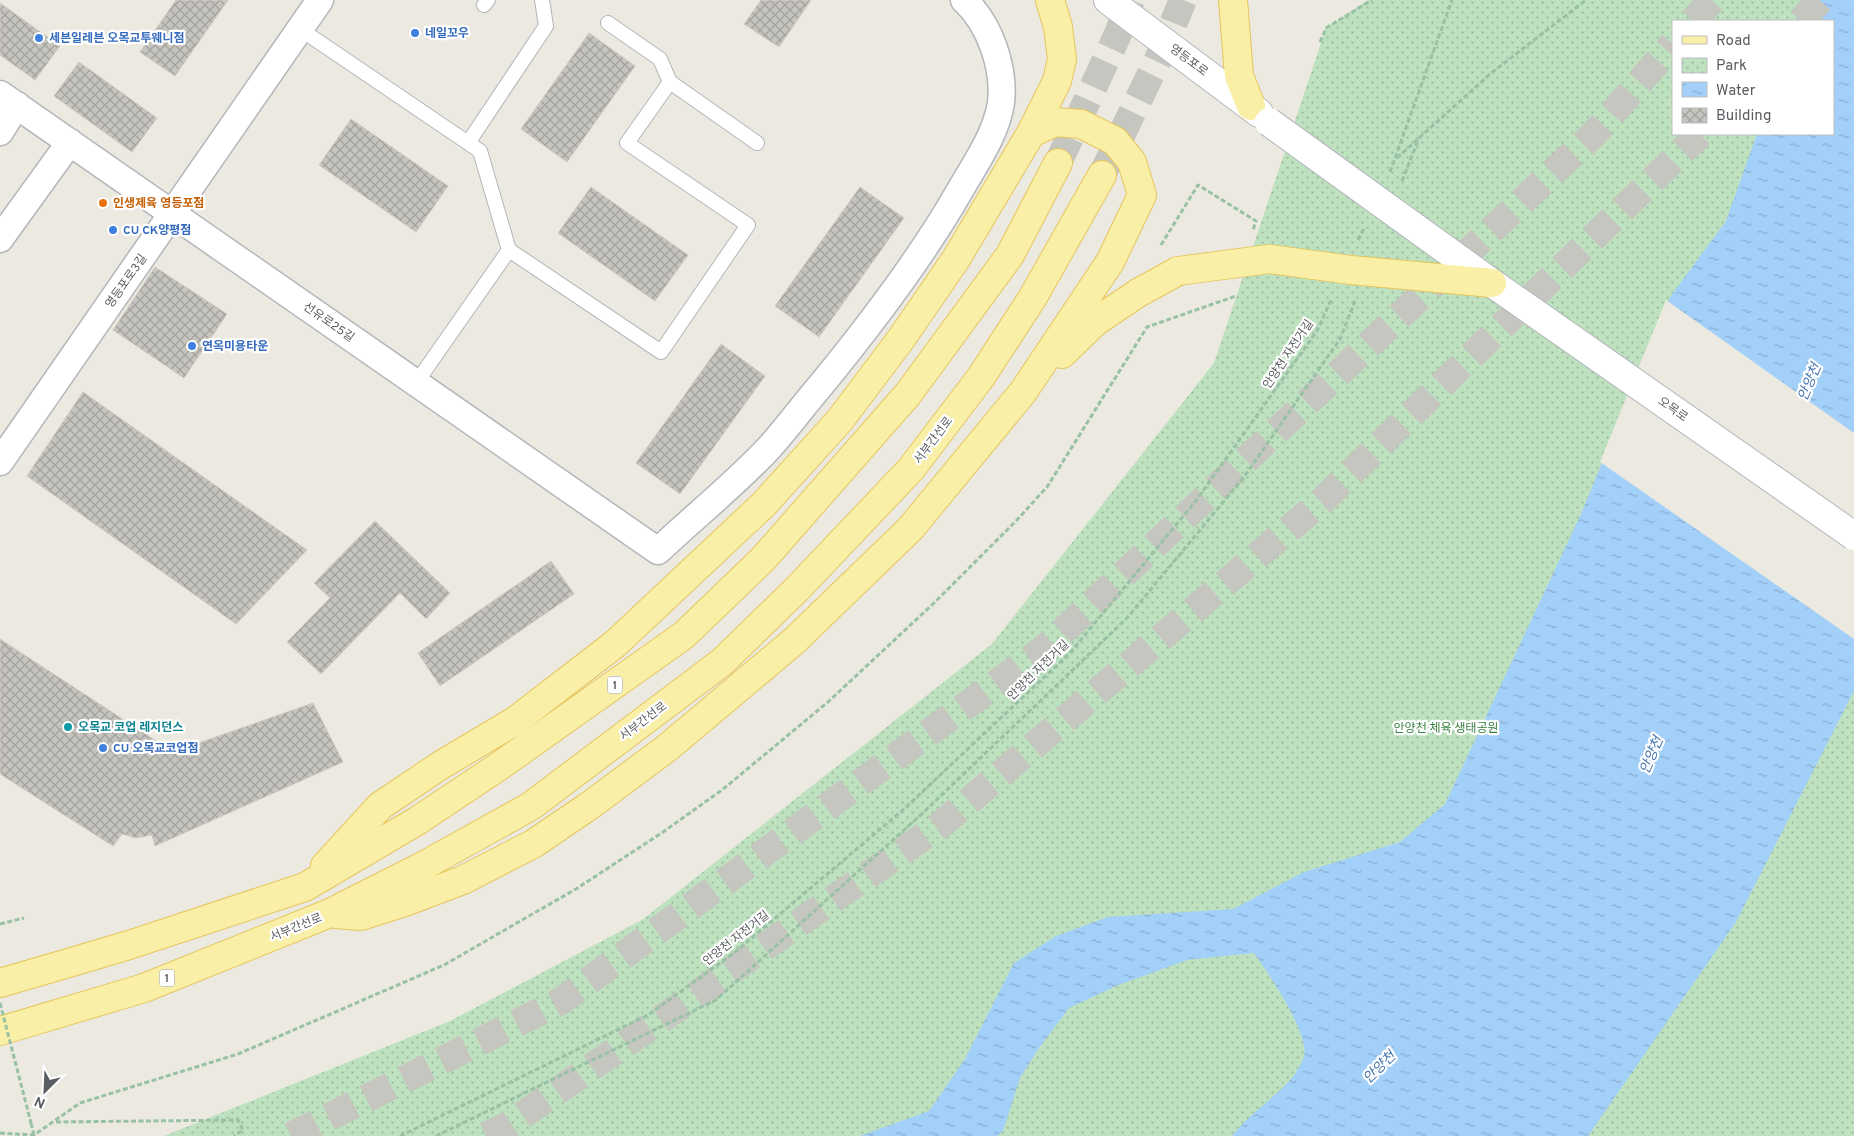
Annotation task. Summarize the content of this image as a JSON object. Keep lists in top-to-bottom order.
{
  "streets": {
    "main road": [
      "영등포로",
      "오목로",
      "서부간선로",
      "1"
    ],
    "street": ["영등포로3길", "선유로25길"],
    "path": ["안양천 자전거길"]
  },
  "crossings": [
    ["영등포로", "오목로"],
    ["영등포로3길", "선유로25길"]
  ],
  "water": ["안양천"],
  "parks": ["안양천 체육 생태공원"],
  "places": [
    "네일꼬우",
    "세븐일레븐 오목교투웨니점",
    "인생제육 영등포점",
    "CU CK양평점",
    "연옥미용타운",
    "오목교 코업 레지던스",
    "CU 오목교코업점"
  ],
  "legend": [
    "Road",
    "Park",
    "Water",
    "Building"
  ],
  "north": "bottom left"
}
